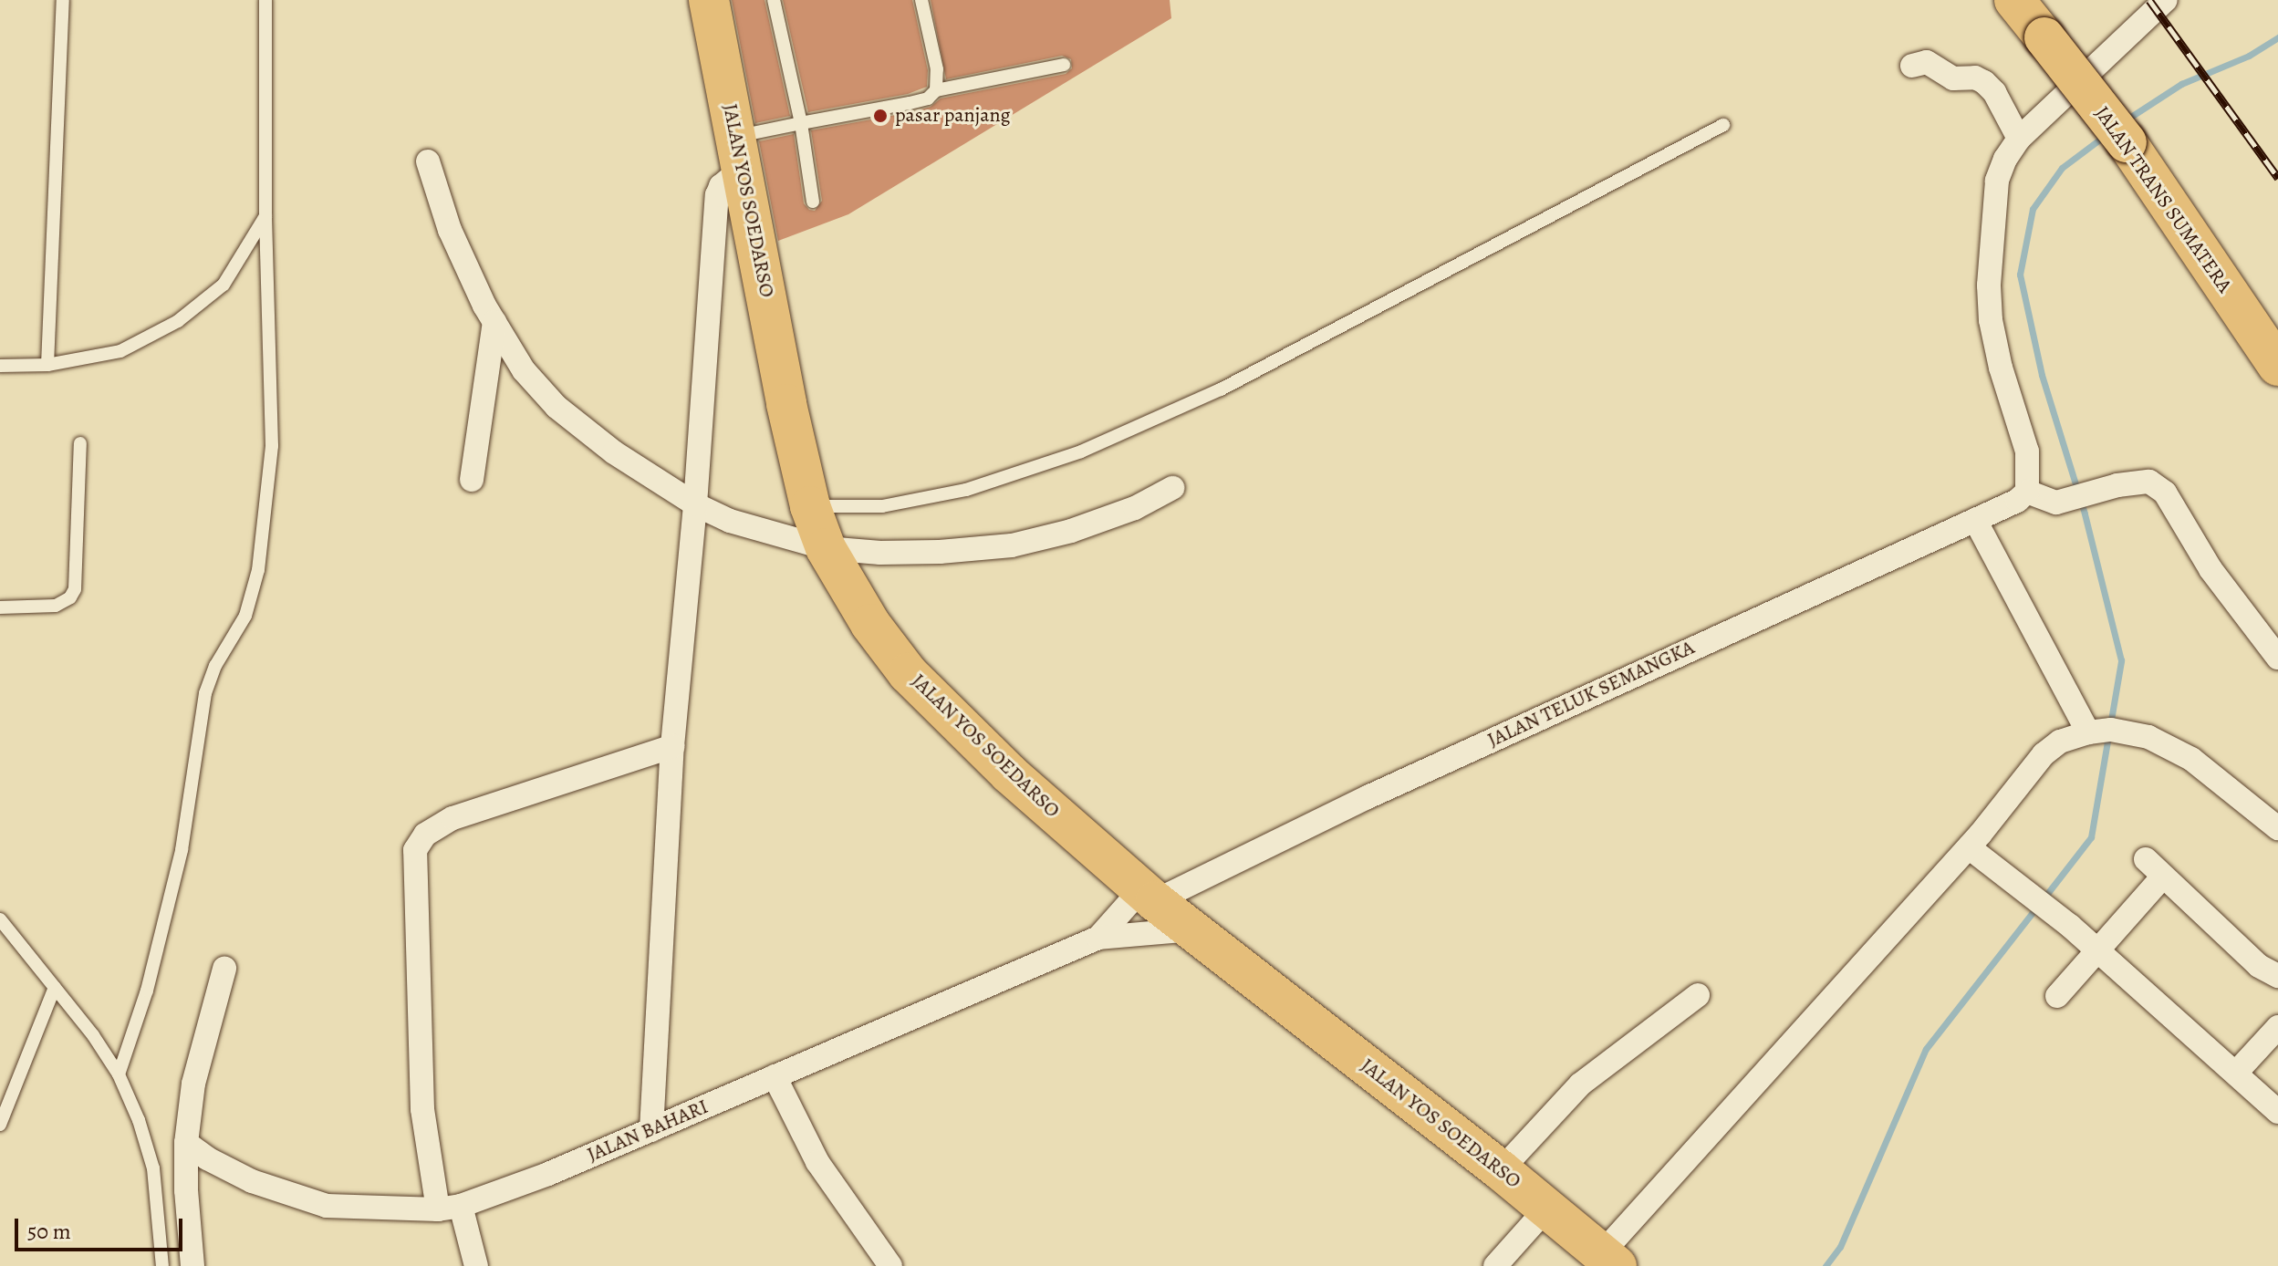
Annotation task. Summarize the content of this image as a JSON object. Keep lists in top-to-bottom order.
{
  "streets": {
    "highway": ["JALAN TRANS SUMATERA", "JALAN YOS SOEDARSO"],
    "street": ["JALAN TELUK SEMANGKA", "JALAN BAHARI"]
  },
  "crossings": [
    ["JALAN YOS SOEDARSO", "JALAN TELUK SEMANGKA"],
    ["JALAN YOS SOEDARSO", "JALAN BAHARI"],
    ["JALAN TELUK SEMANGKA", "JALAN BAHARI"]
  ],
  "places": ["pasar panjang"],
  "scale_bar": "50 m"
}
